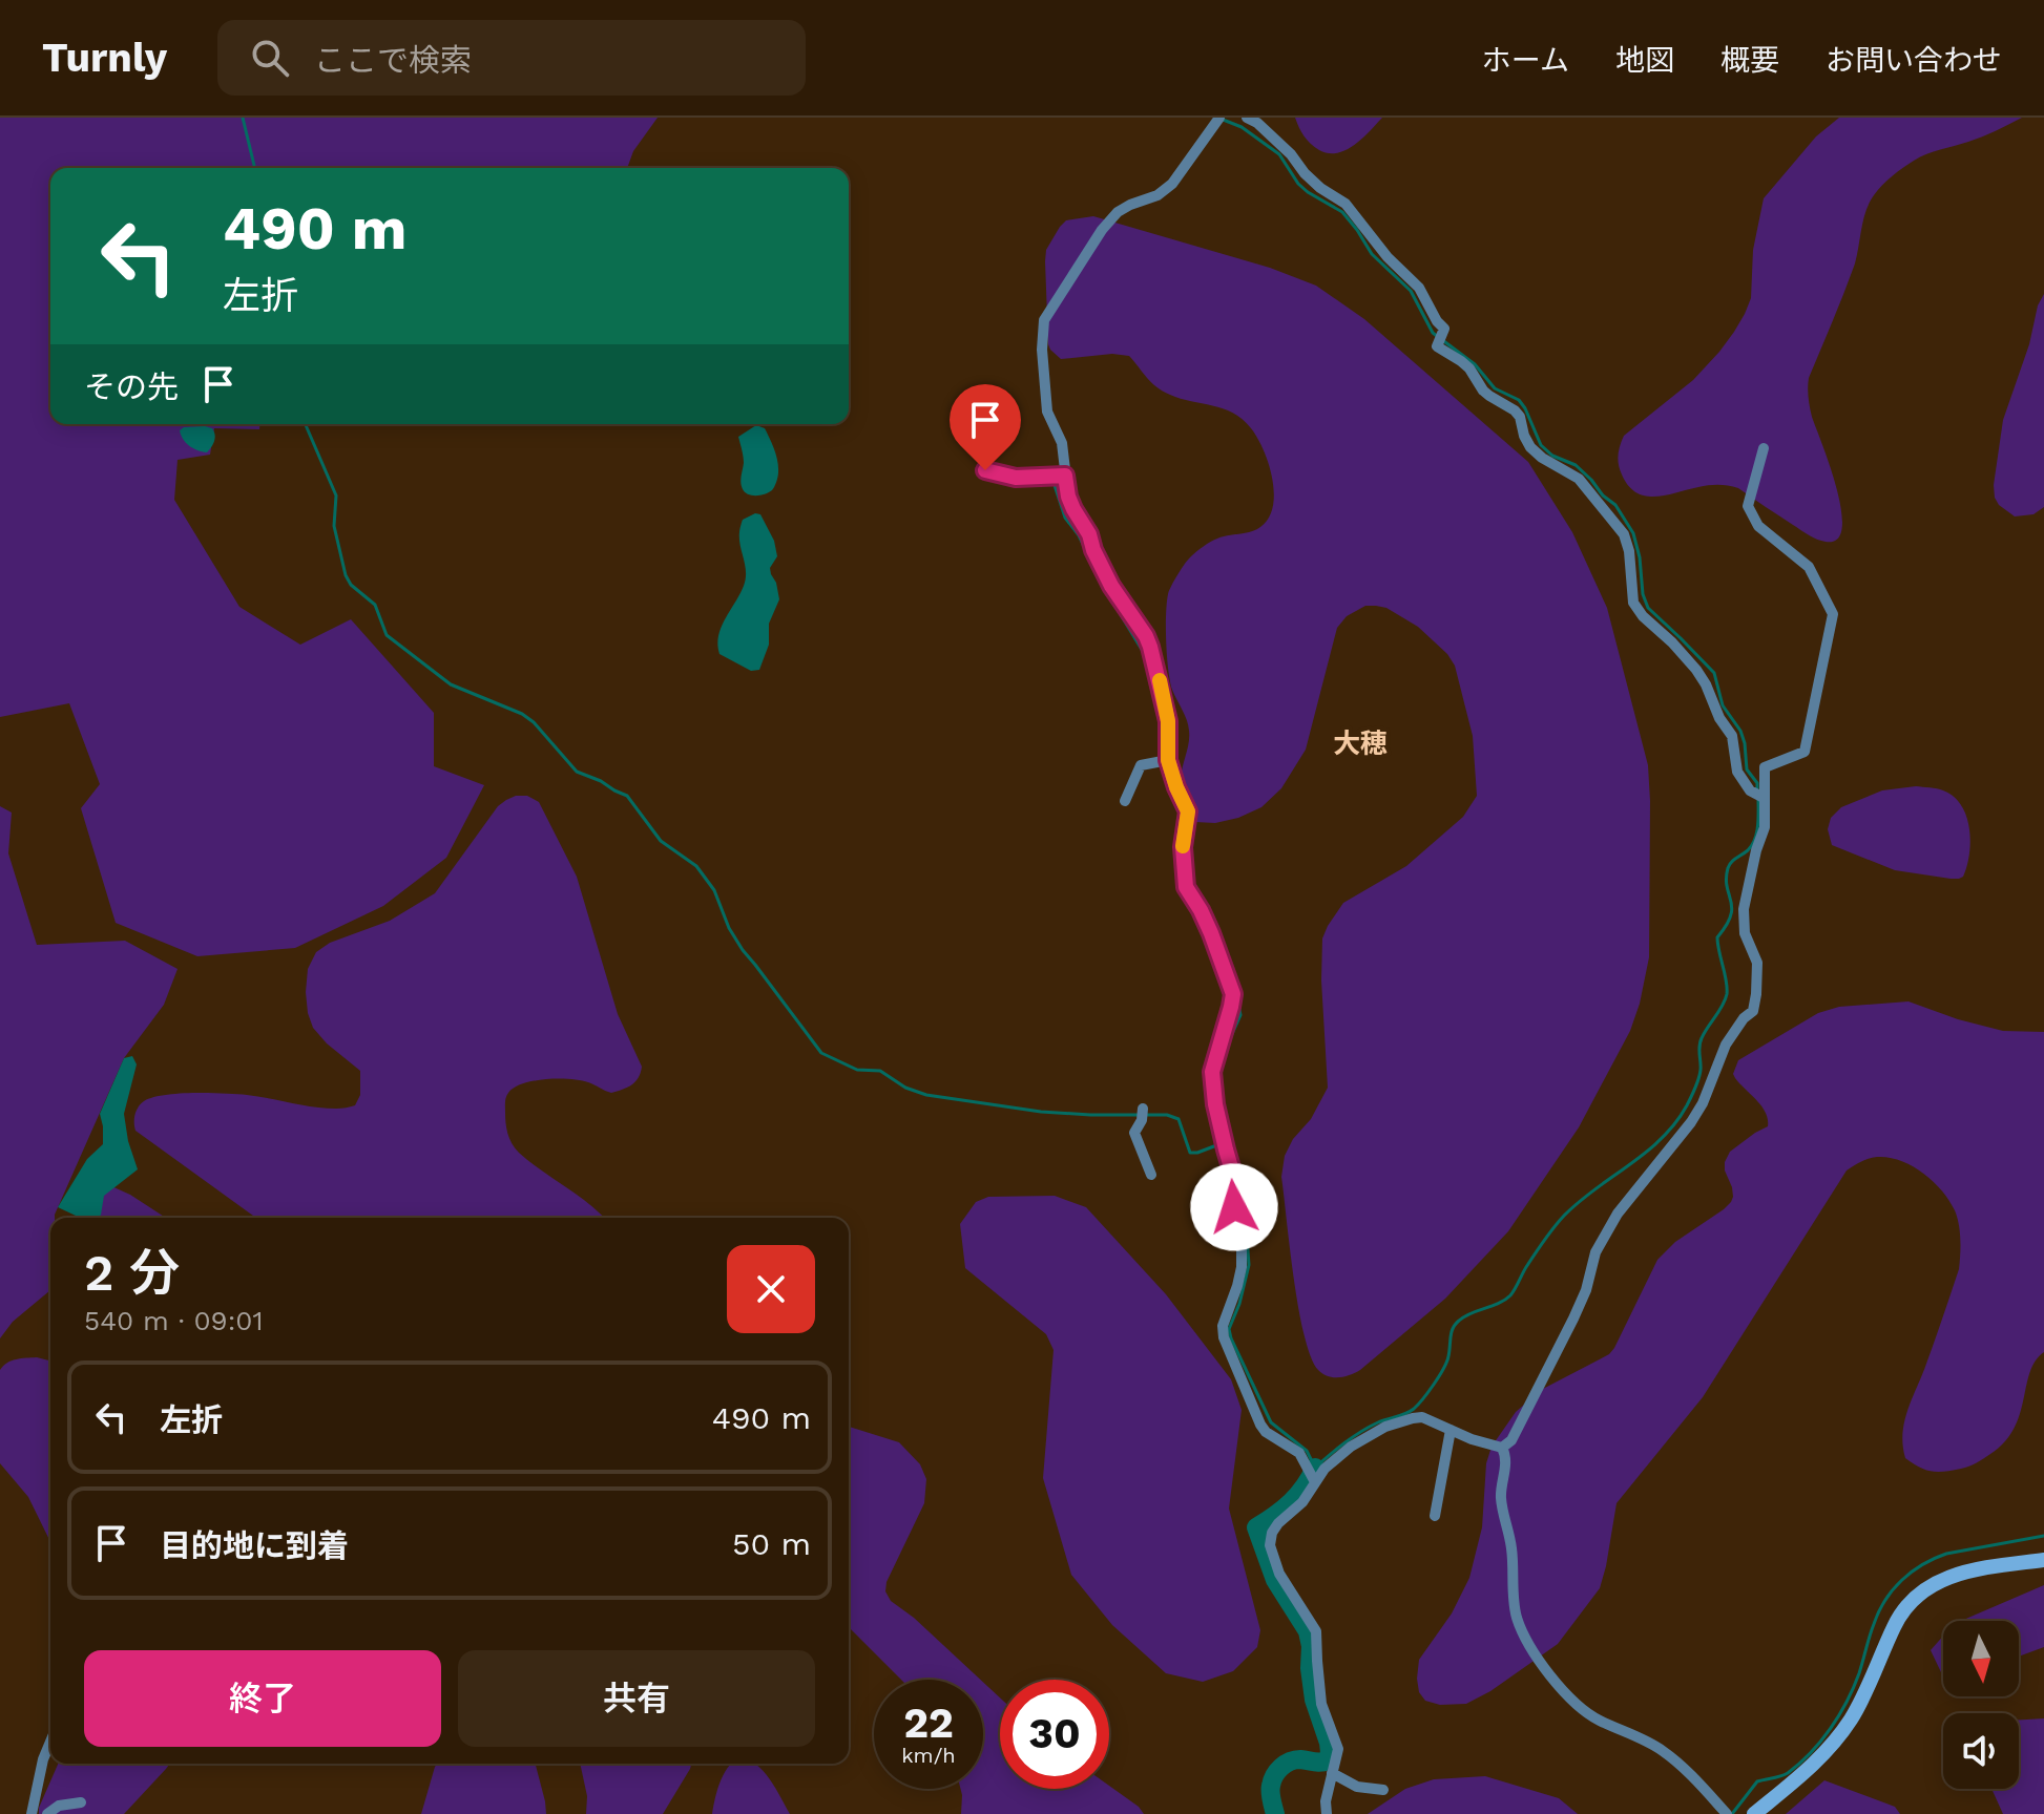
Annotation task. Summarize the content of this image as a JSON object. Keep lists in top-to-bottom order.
{
  "districts": ["大穂"],
  "north": "bottom",
  "page": {
    "header": "Turnly",
    "search": "ここで検索",
    "nav": [
      "ホーム",
      "地図",
      "概要",
      "お問い合わせ"
    ],
    "turn": ["490 m", "左折"],
    "then": "その先",
    "heading": ["2 分", "540 m · 09:01"],
    "list": [
      {
        "name": "左折",
        "value": "490 m"
      },
      {
        "name": "目的地に到着",
        "value": "50 m"
      }
    ],
    "buttons": ["終了", "共有"],
    "speed": "22 km/h",
    "limit": "30"
  }
}
